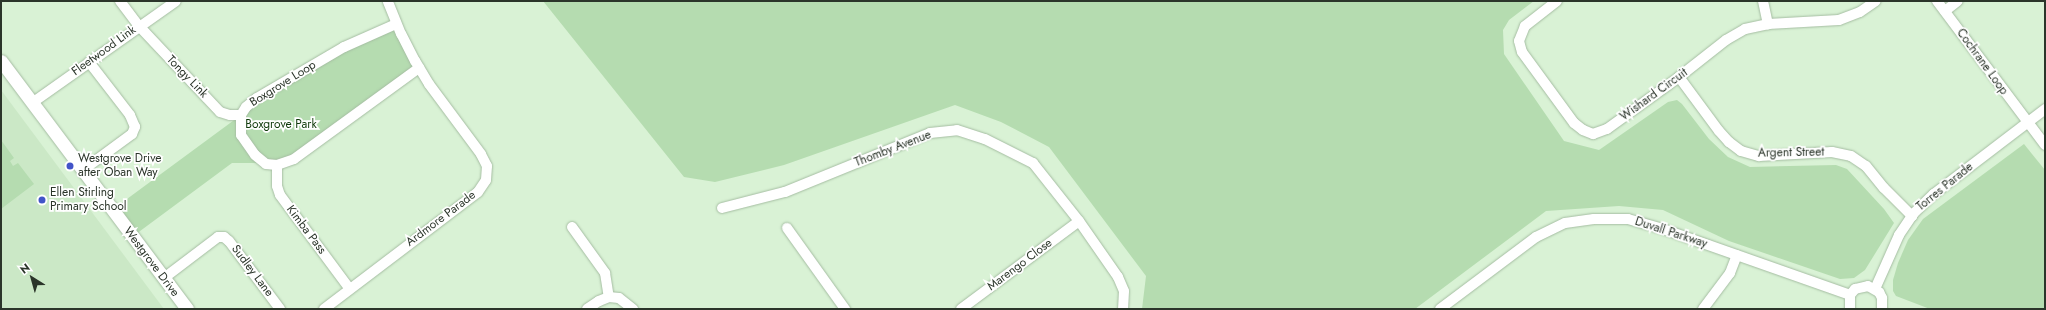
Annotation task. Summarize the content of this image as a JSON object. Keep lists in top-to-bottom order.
{
  "streets": {
    "street": [
      "Fleetwood Link",
      "Cochrane Loop",
      "Tongy Link",
      "Boxgrove Loop",
      "Wishard Circuit",
      "Thomby Avenue",
      "Argent Street",
      "Torres Parade",
      "Ardmore Parade",
      "Kimba Pass",
      "Duvall Parkway",
      "Westgrove Drive",
      "Marengo Close",
      "Sudley Lane"
    ]
  },
  "crossings": [
    ["Fleetwood Link", "Tongy Link"],
    ["Fleetwood Link", "Westgrove Drive"],
    ["Cochrane Loop", "Torres Parade"],
    ["Tongy Link", "Boxgrove Loop"],
    ["Boxgrove Loop", "Ardmore Parade"],
    ["Boxgrove Loop", "Kimba Pass"],
    ["Wishard Circuit", "Argent Street"],
    ["Thomby Avenue", "Marengo Close"],
    ["Argent Street", "Torres Parade"],
    ["Ardmore Parade", "Kimba Pass"],
    ["Westgrove Drive", "Sudley Lane"]
  ],
  "parks": ["Boxgrove Park"],
  "places": ["Westgrove Drive after Oban Way", "Ellen Stirling Primary School"],
  "north": "top left"
}
